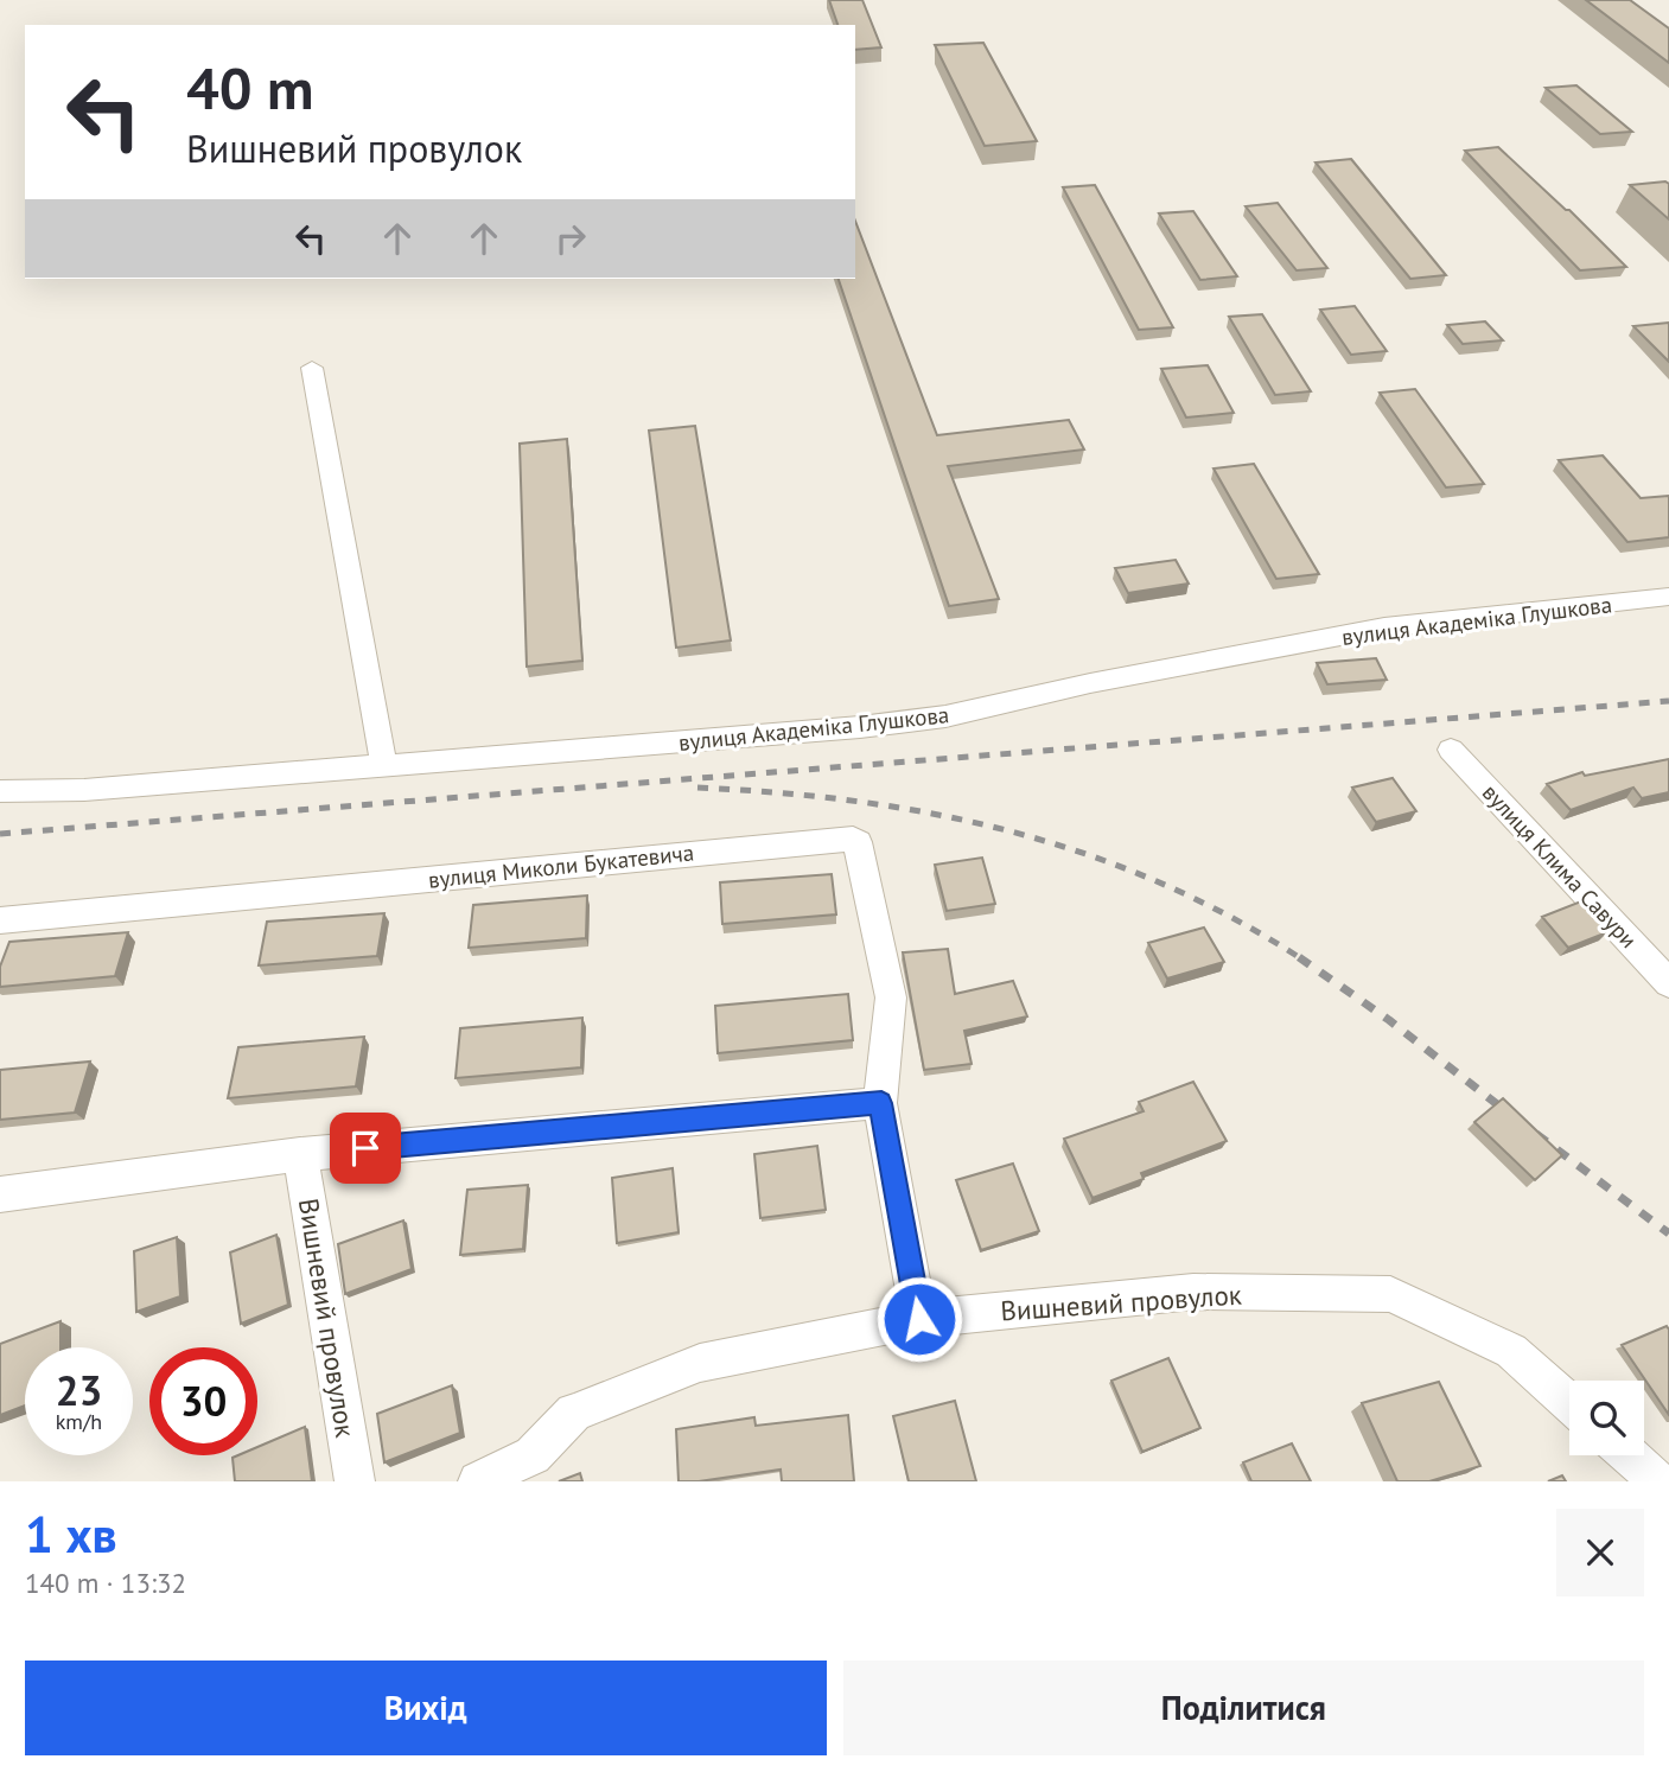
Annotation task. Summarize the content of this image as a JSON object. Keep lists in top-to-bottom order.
{
  "streets": {
    "street": [
      "вулиця Академіка Глушкова",
      "вулиця Миколи Букатевича",
      "вулиця Клима Савури",
      "Вишневий провулок"
    ]
  },
  "page": {
    "turn": ["40 m", "Вишневий провулок"],
    "speed": "23 km/h",
    "limit": "30",
    "heading": ["1 хв", "140 m · 13:32"],
    "buttons": ["Вихід", "Поділитися"]
  }
}
